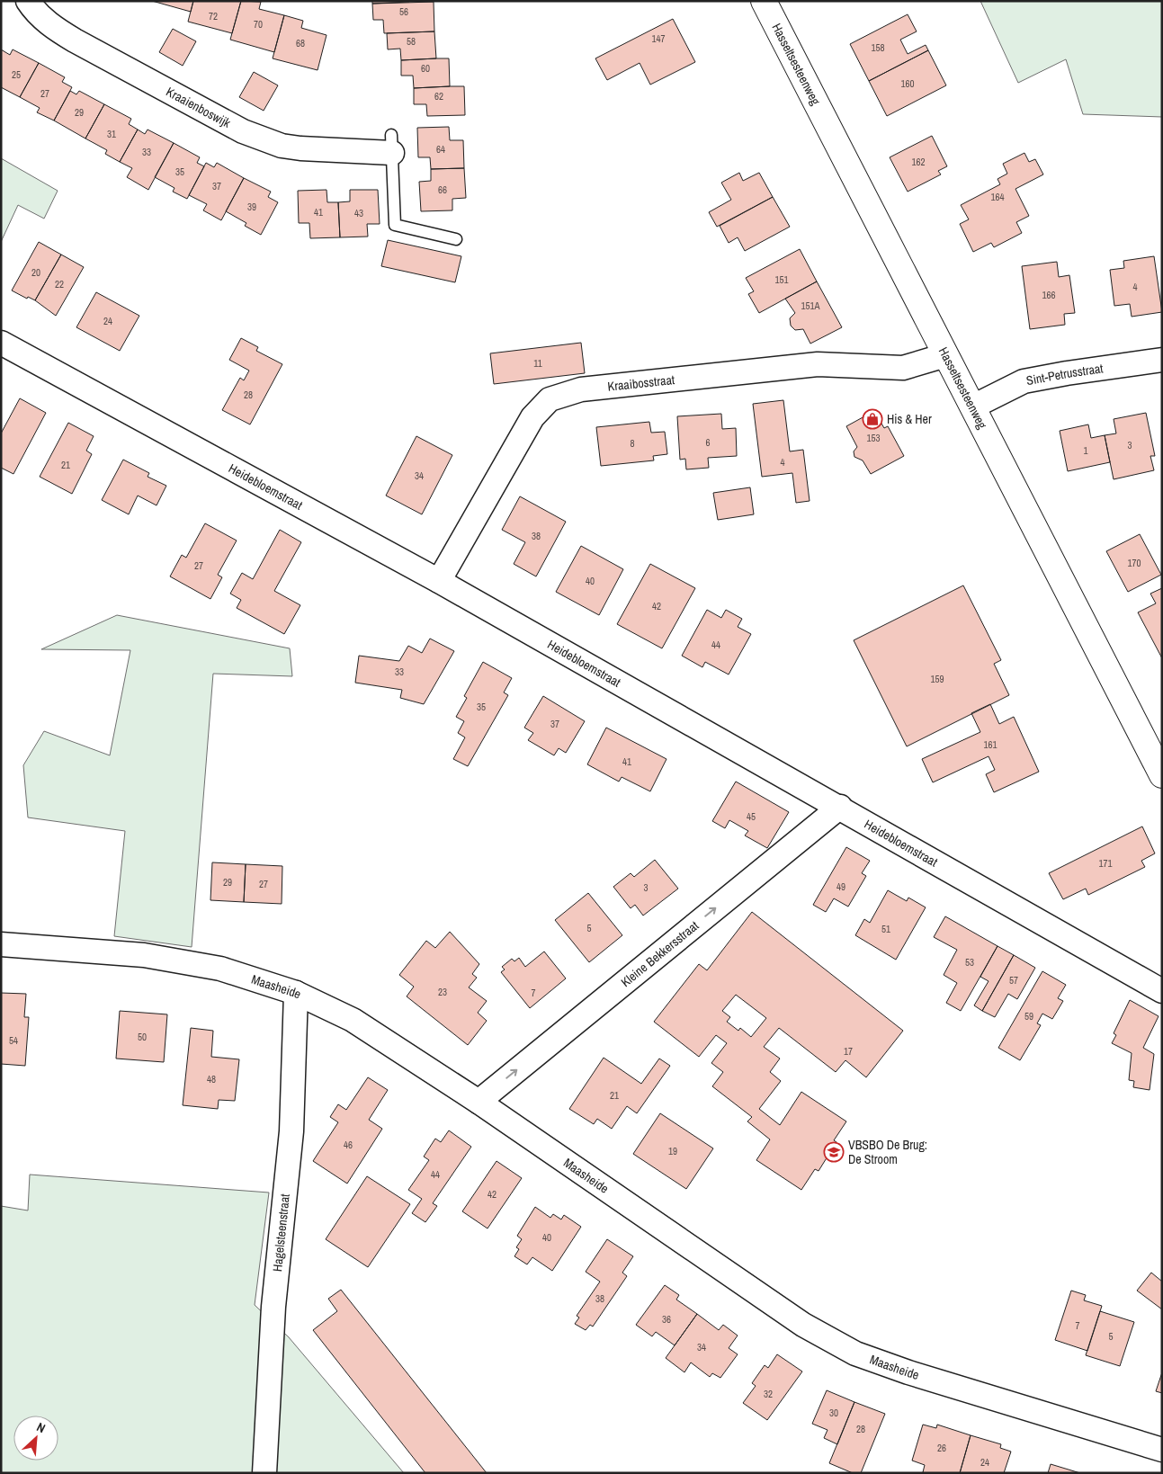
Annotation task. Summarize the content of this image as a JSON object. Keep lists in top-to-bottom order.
{
  "streets": {
    "street": [
      "Hasseltsesteenweg",
      "Kraaienboswijk",
      "Sint-Petrusstraat",
      "Kraaibosstraat",
      "Heidebloemstraat",
      "Kleine Bekkersstraat",
      "Maasheide",
      "Hagelsteenstraat"
    ]
  },
  "crossings": [
    ["Hasseltsesteenweg", "Sint-Petrusstraat"],
    ["Hasseltsesteenweg", "Kraaibosstraat"],
    ["Kraaibosstraat", "Heidebloemstraat"],
    ["Heidebloemstraat", "Kleine Bekkersstraat"],
    ["Kleine Bekkersstraat", "Maasheide"],
    ["Maasheide", "Hagelsteenstraat"]
  ],
  "one_way": ["Kleine Bekkersstraat"],
  "places": {
    "shop": ["His & Her"],
    "school or university": ["VBSBO De Brug: De Stroom"]
  },
  "house_numbers": [
    "56",
    "72",
    "70",
    "147",
    "58",
    "68",
    "158",
    "60",
    "25",
    "160",
    "27",
    "62",
    "29",
    "31",
    "64",
    "33",
    "162",
    "35",
    "37",
    "66",
    "164",
    "39",
    "41",
    "43",
    "20",
    "151",
    "22",
    "4",
    "166",
    "151A",
    "24",
    "11",
    "28",
    "153",
    "6",
    "8",
    "3",
    "1",
    "4",
    "21",
    "34",
    "38",
    "170",
    "27",
    "40",
    "42",
    "44",
    "33",
    "159",
    "35",
    "37",
    "161",
    "41",
    "45",
    "171",
    "29",
    "27",
    "49",
    "3",
    "5",
    "51",
    "53",
    "57",
    "23",
    "7",
    "59",
    "50",
    "54",
    "17",
    "48",
    "21",
    "46",
    "19",
    "44",
    "42",
    "40",
    "38",
    "36",
    "7",
    "5",
    "34",
    "32",
    "30",
    "28",
    "26",
    "24"
  ],
  "north": "top right"
}
